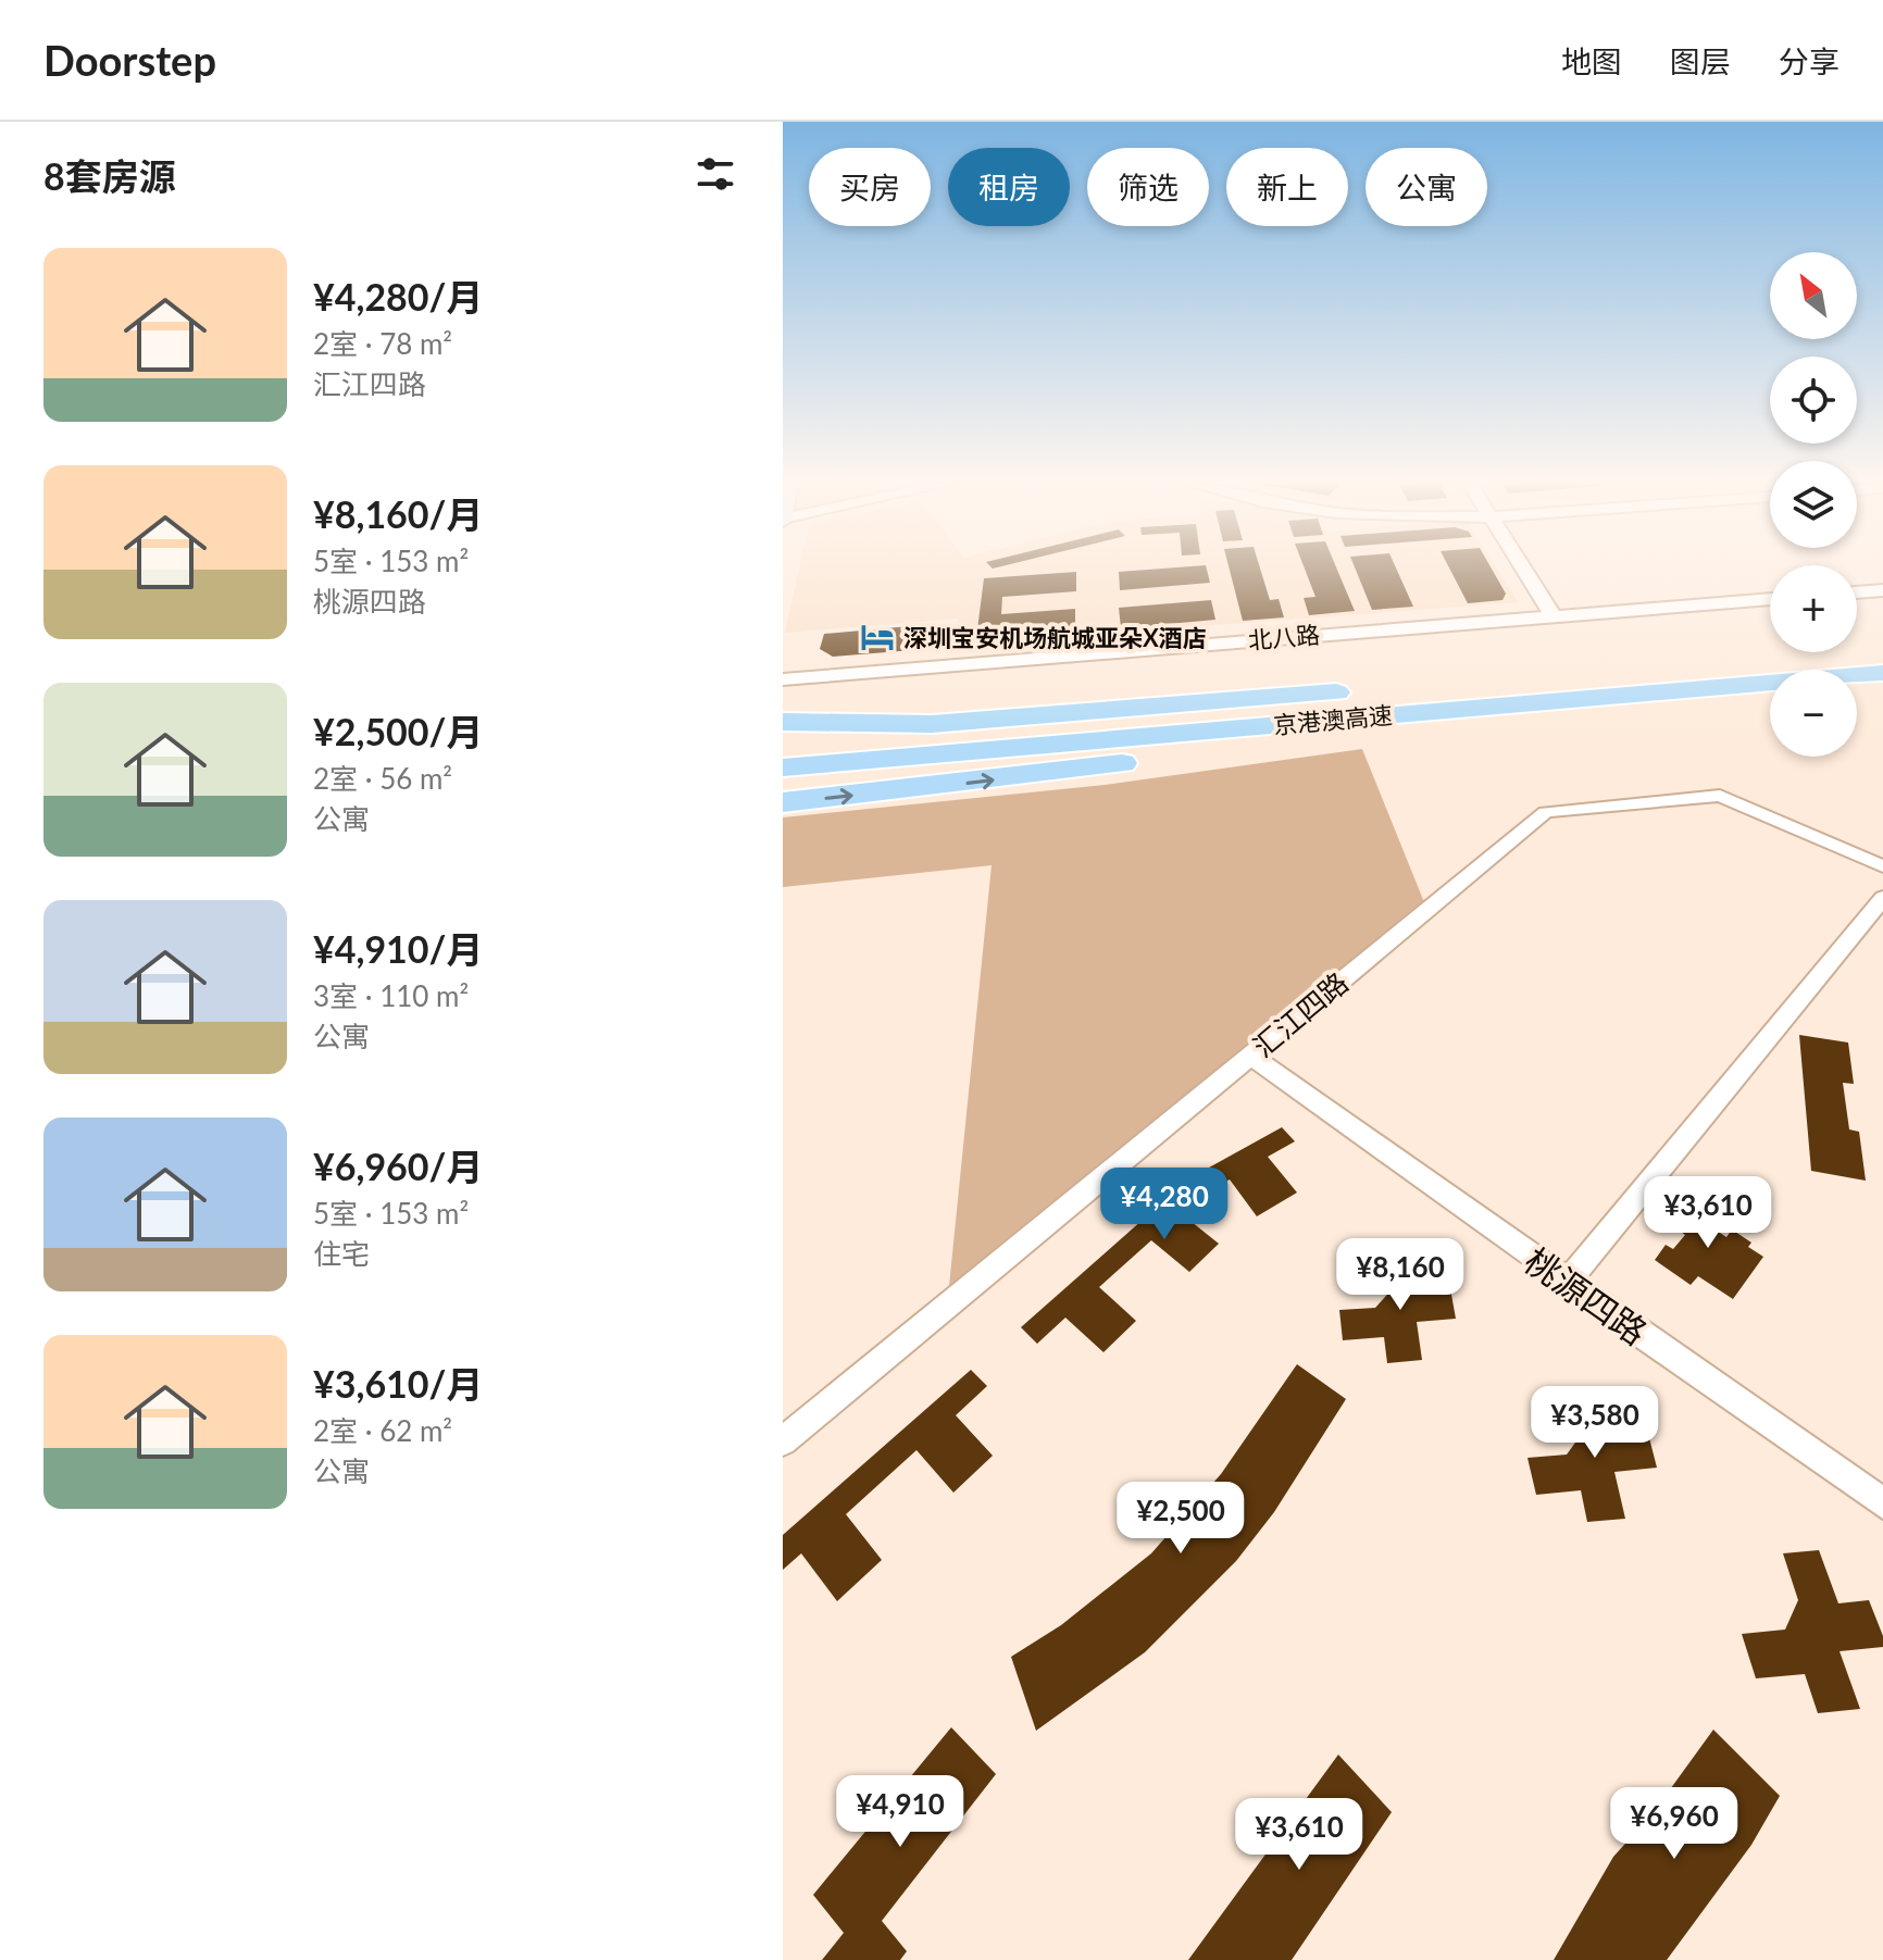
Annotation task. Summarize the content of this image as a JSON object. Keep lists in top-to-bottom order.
{
  "streets": {
    "highway": ["京港澳高速"],
    "street": ["北八路", "汇江四路", "桃源四路"]
  },
  "crossings": [
    ["汇江四路", "桃源四路"]
  ],
  "places": {
    "hotel": ["深圳宝安机场航城亚朵X酒店"]
  },
  "north": "top left",
  "page": {
    "header": "Doorstep",
    "nav": ["地图", "图层", "分享"],
    "heading": "8套房源",
    "chip": [
      "买房",
      "租房",
      "筛选",
      "新上",
      "公寓"
    ],
    "list": [
      {
        "name": "¥4,280/月",
        "note": "2室 · 78 m² · 汇江四路"
      },
      {
        "name": "¥8,160/月",
        "note": "5室 · 153 m² · 桃源四路"
      },
      {
        "name": "¥2,500/月",
        "note": "2室 · 56 m² · 公寓"
      },
      {
        "name": "¥4,910/月",
        "note": "3室 · 110 m² · 公寓"
      },
      {
        "name": "¥6,960/月",
        "note": "5室 · 153 m² · 住宅"
      },
      {
        "name": "¥3,610/月",
        "note": "2室 · 62 m² · 公寓"
      }
    ],
    "map_buttons": ["+", "−"],
    "price": [
      "¥4,280",
      "¥3,610",
      "¥8,160",
      "¥3,580",
      "¥2,500",
      "¥4,910",
      "¥6,960",
      "¥3,610"
    ]
  }
}
